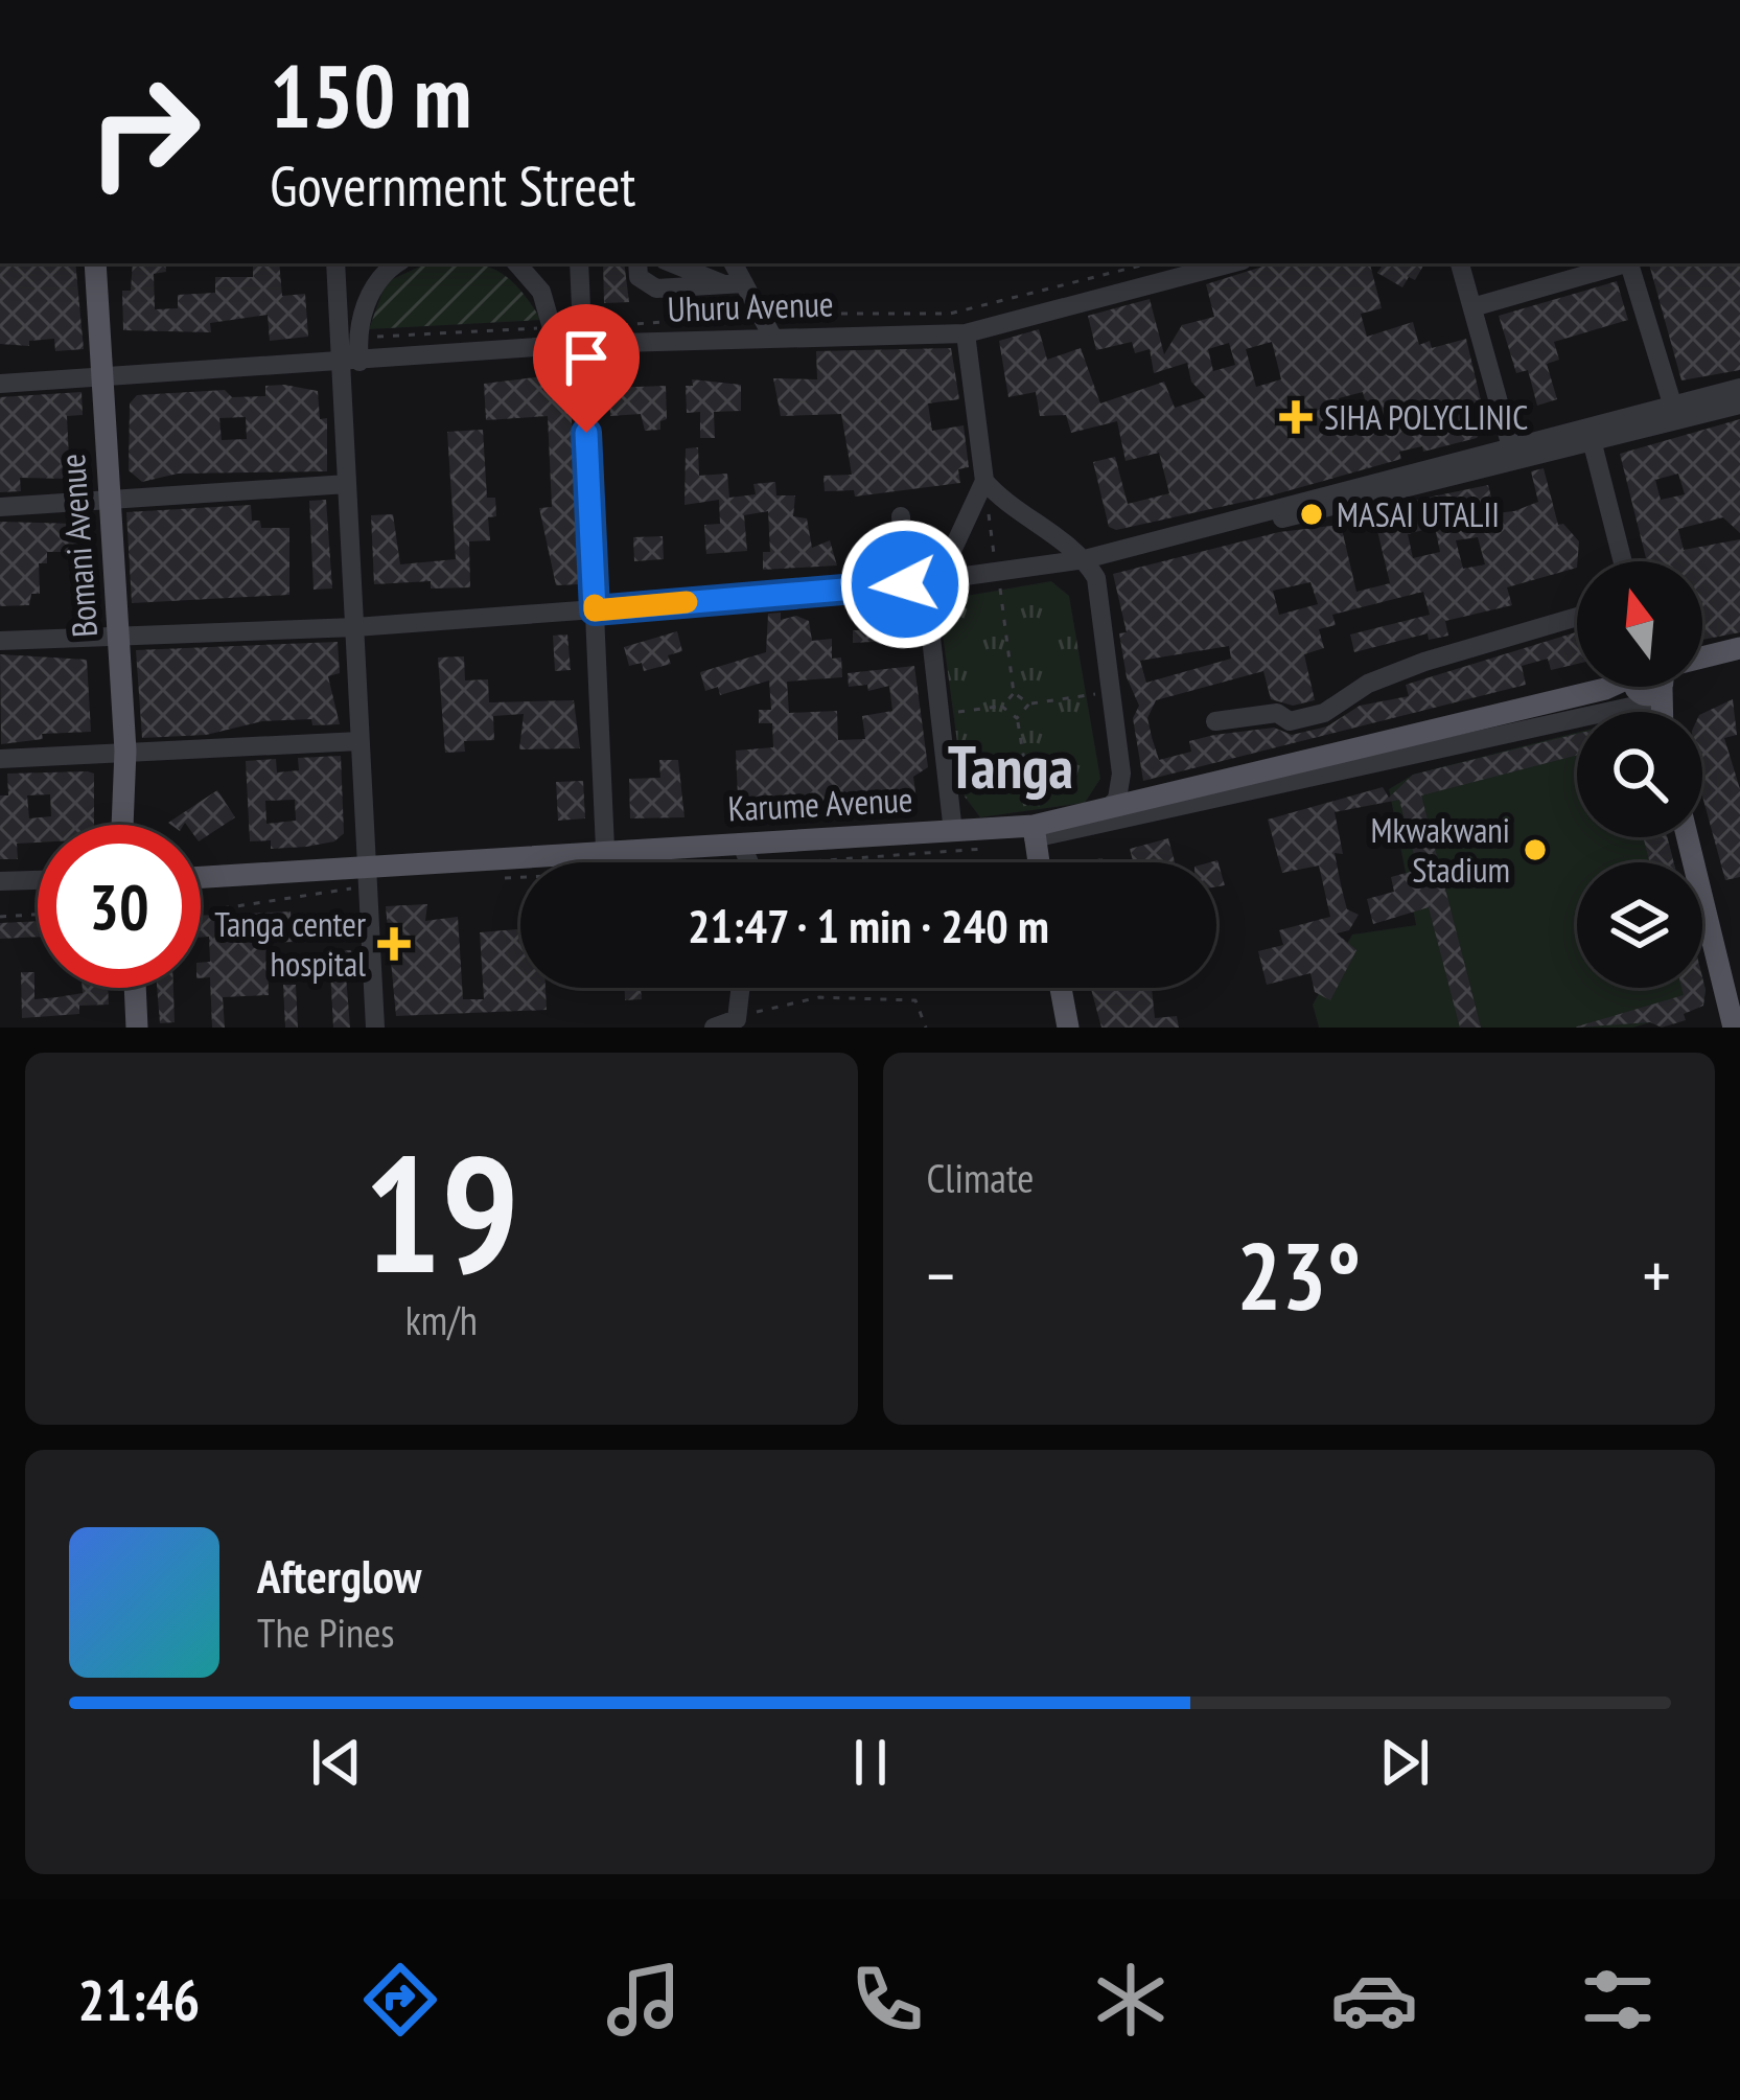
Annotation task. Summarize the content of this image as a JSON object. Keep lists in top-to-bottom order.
{
  "streets": {
    "main road": ["Bomani Avenue", "Karume Avenue"],
    "street": ["Uhuru Avenue"]
  },
  "crossings": [
    ["Uhuru Avenue", "Bomani Avenue"]
  ],
  "districts": ["Tanga"],
  "places": {
    "health": ["SIHA POLYCLINIC", "Tanga center hospital"],
    "other": ["MASAI UTALII", "Mkwakwani Stadium"]
  },
  "north": "top",
  "page": {
    "turn": ["150 m", "Government Street"],
    "limit": "30",
    "trip": "21:47 · 1 min · 240 m",
    "tile": [
      ["19", "km/h"],
      "Climate"
    ],
    "heat": ["−", "23°", "+"],
    "song": ["Afterglow", "The Pines"],
    "tabs": "21:46"
  }
}
